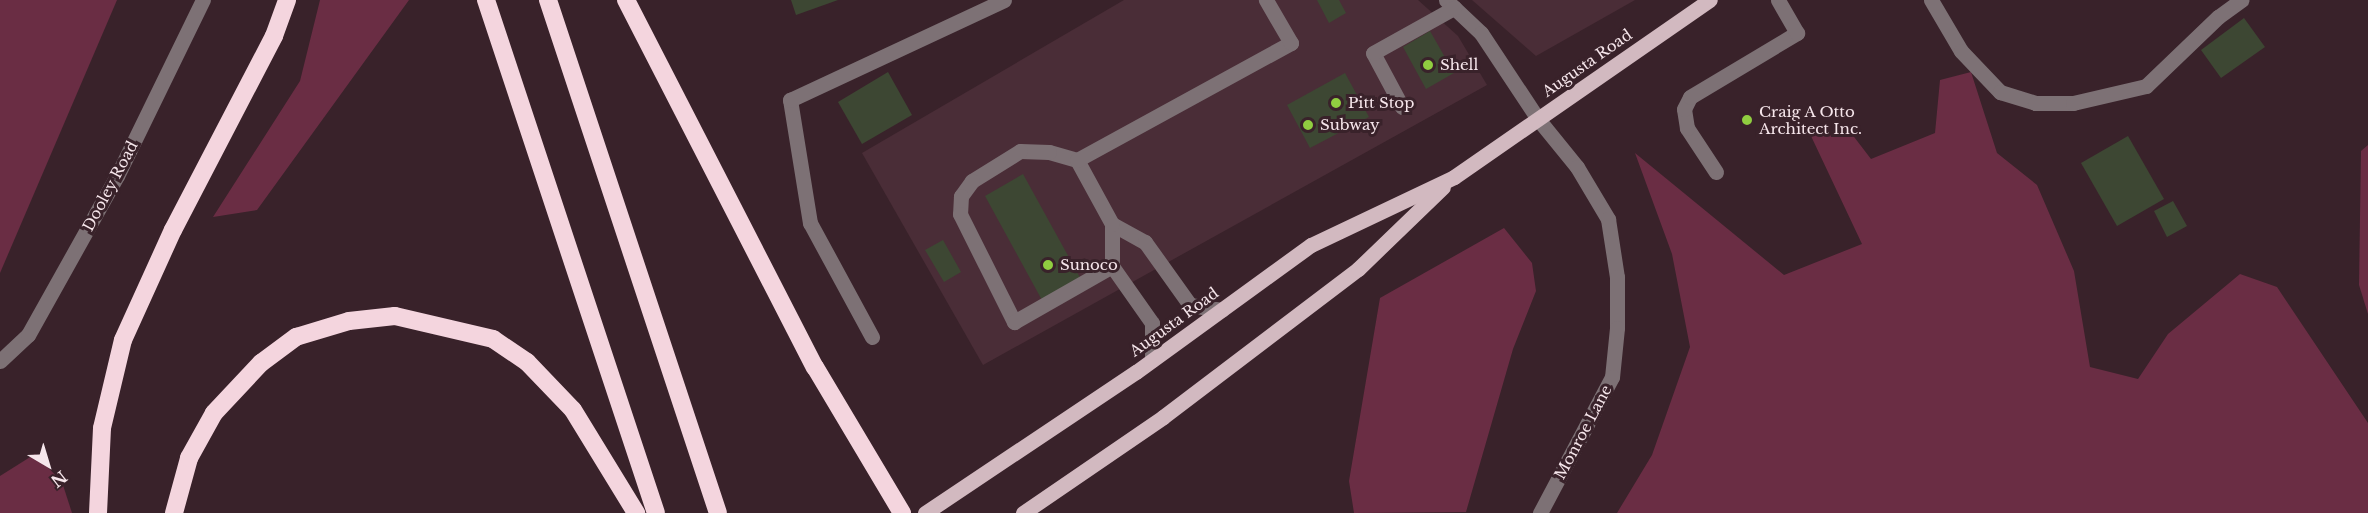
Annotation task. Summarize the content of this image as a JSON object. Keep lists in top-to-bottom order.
{
  "streets": {
    "main road": ["Augusta Road"],
    "street": ["Dooley Road", "Monroe Lane"]
  },
  "crossings": [
    ["Augusta Road", "Monroe Lane"]
  ],
  "places": [
    "Shell",
    "Pitt Stop",
    "Craig A Otto Architect Inc.",
    "Subway",
    "Sunoco"
  ],
  "north": "bottom right"
}
